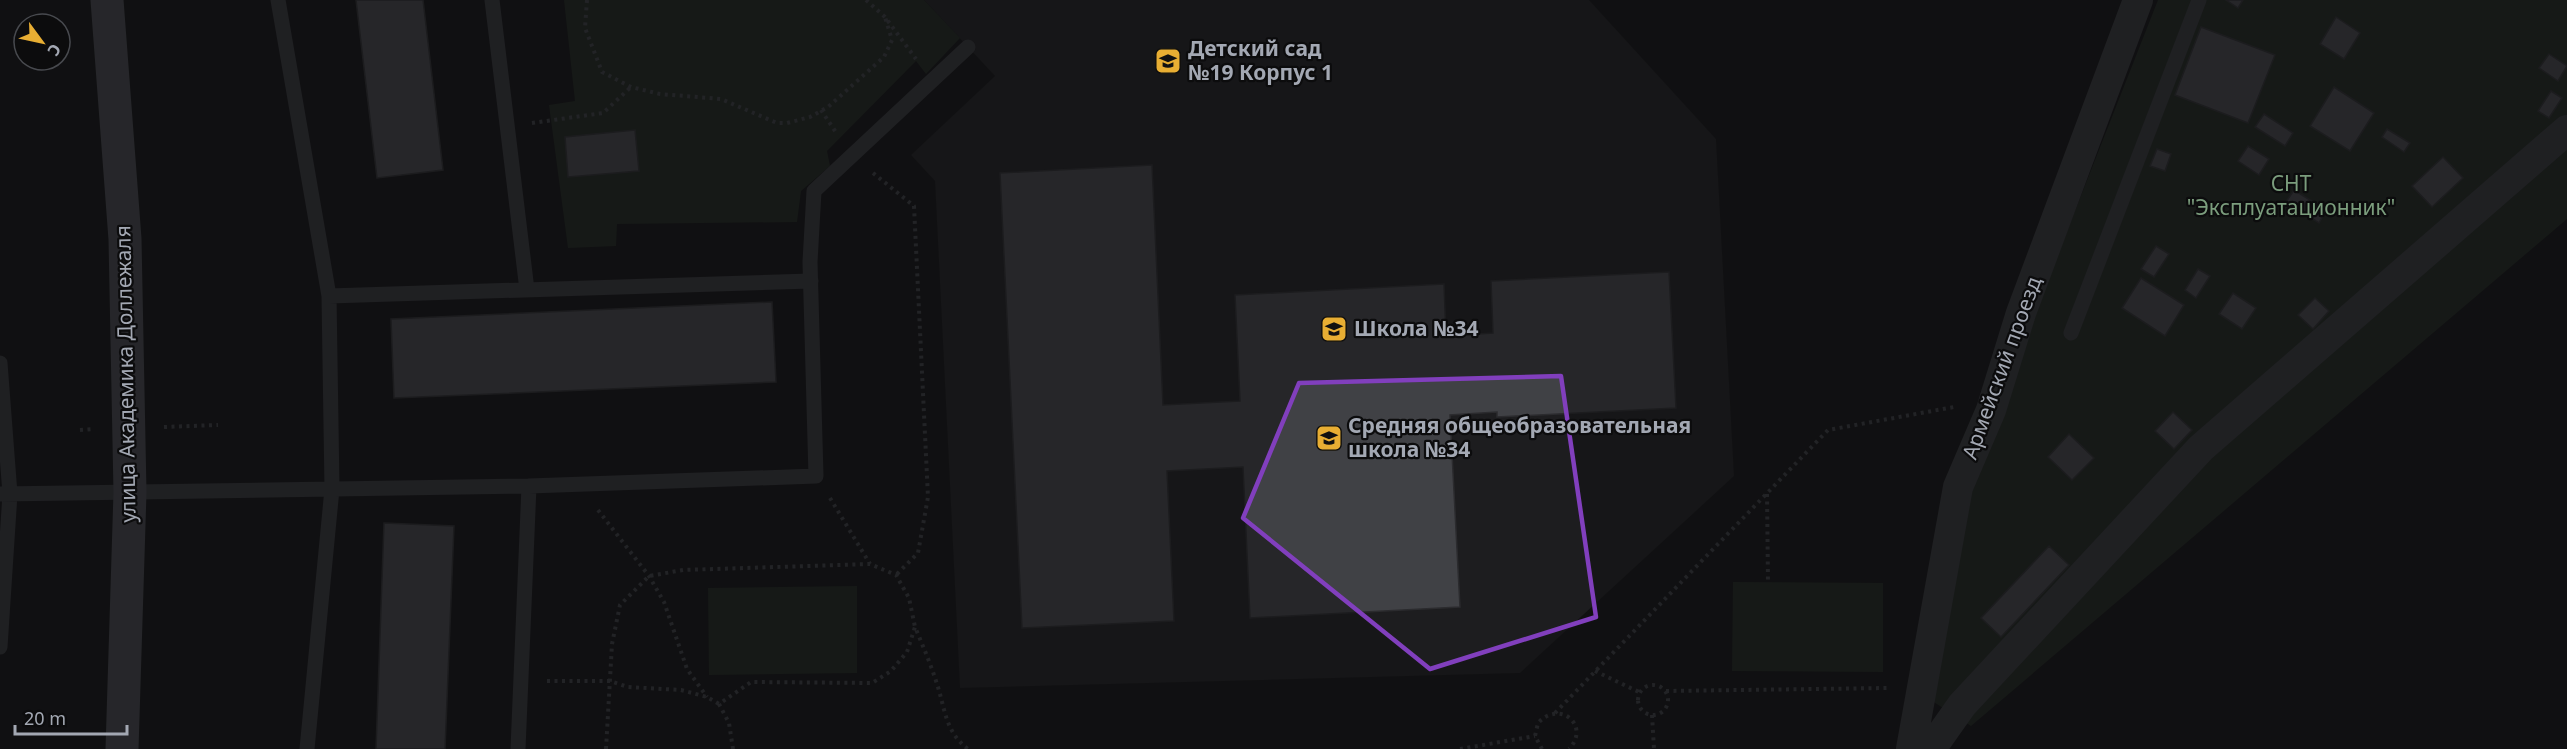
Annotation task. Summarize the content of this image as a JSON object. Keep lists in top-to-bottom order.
{
  "streets": {
    "main road": ["улица Академика Доллежаля"],
    "street": ["Армейский проезд"]
  },
  "parks": ["СНТ \"Эксплуатационник\""],
  "places": {
    "school or university": ["Детский сад №19 Корпус 1", "Школа №34", "Средняя общеобразовательная школа №34"]
  },
  "scale_bar": "20 m",
  "north": "bottom right"
}
